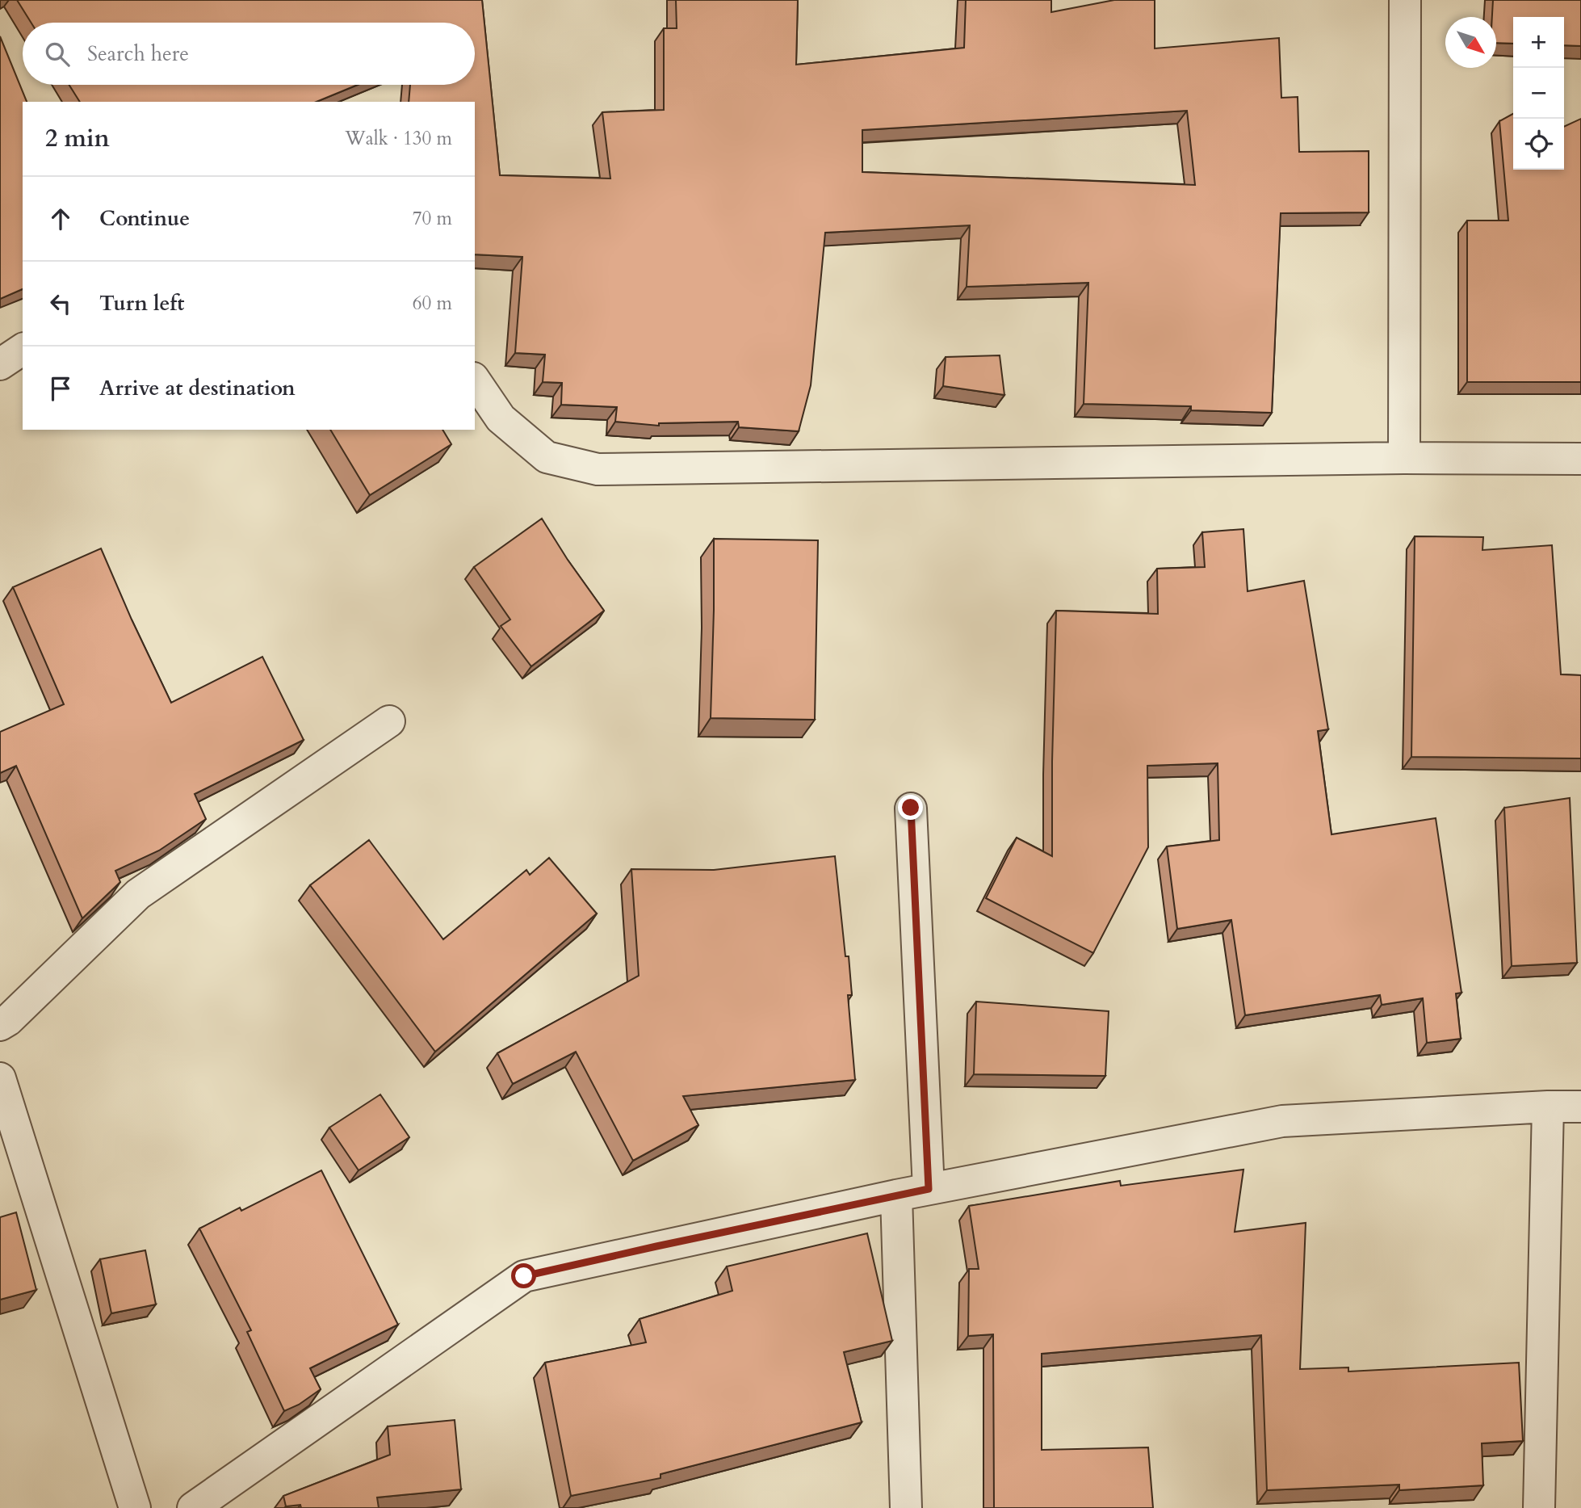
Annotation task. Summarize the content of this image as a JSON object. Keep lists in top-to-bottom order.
{
  "north": "bottom right",
  "page": {
    "map_buttons": ["+", "−"],
    "search": "Search here",
    "heading": ["2 min", "Walk · 130 m"],
    "list": [
      ["Continue", "70 m"],
      ["Turn left", "60 m"],
      "Arrive at destination"
    ]
  }
}
